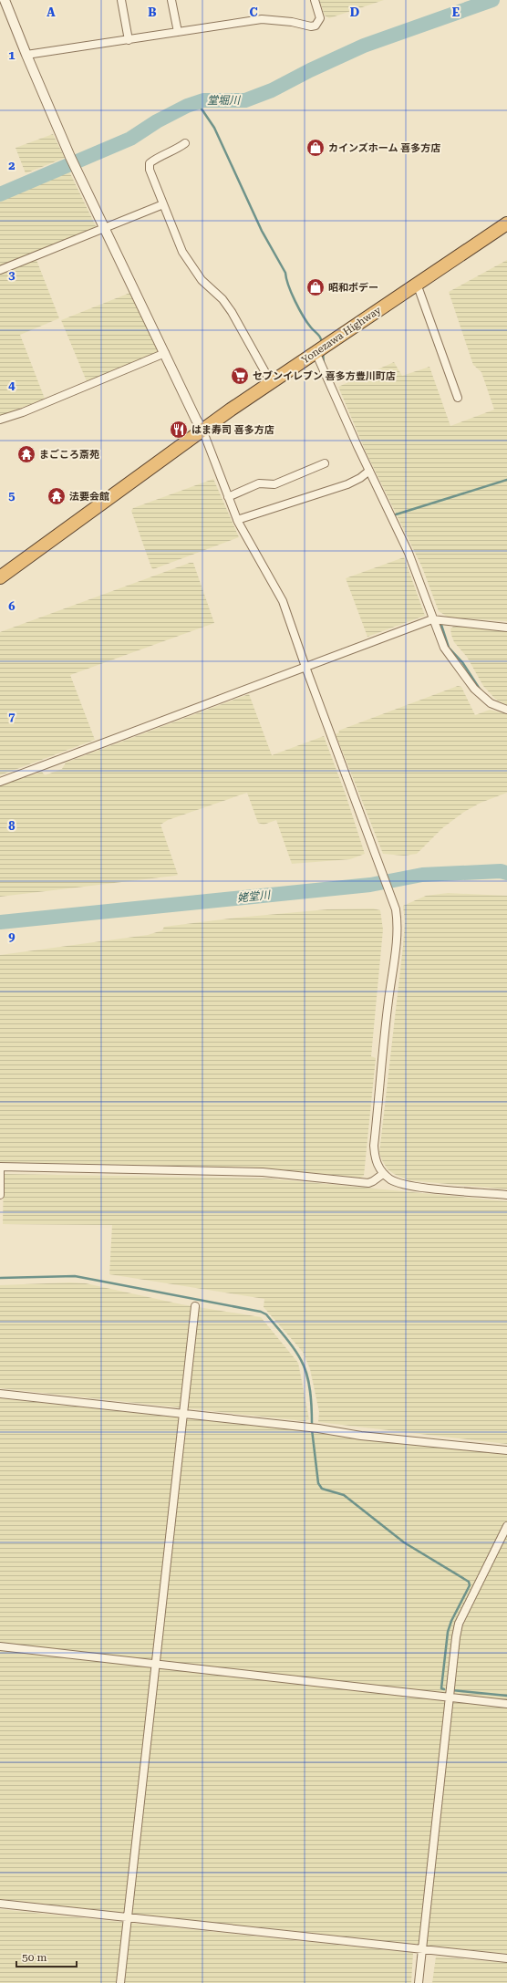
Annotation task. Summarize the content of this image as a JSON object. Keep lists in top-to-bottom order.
{
  "streets": {
    "highway": ["Yonezawa Highway"]
  },
  "water": ["堂堀川", "姥堂川"],
  "places": {
    "shop": ["カインズホーム 喜多方店", "昭和ボデー"],
    "supermarket": ["セブンイレブン 喜多方豊川町店"],
    "restaurant": ["はま寿司 喜多方店"],
    "temple": ["まごころ斎苑", "法要会館"]
  },
  "scale_bar": "50 m",
  "grid": {
    "columns": [
      "A",
      "B",
      "C",
      "D",
      "E"
    ],
    "rows": [
      "1",
      "2",
      "3",
      "4",
      "5",
      "6",
      "7",
      "8",
      "9"
    ]
  }
}
